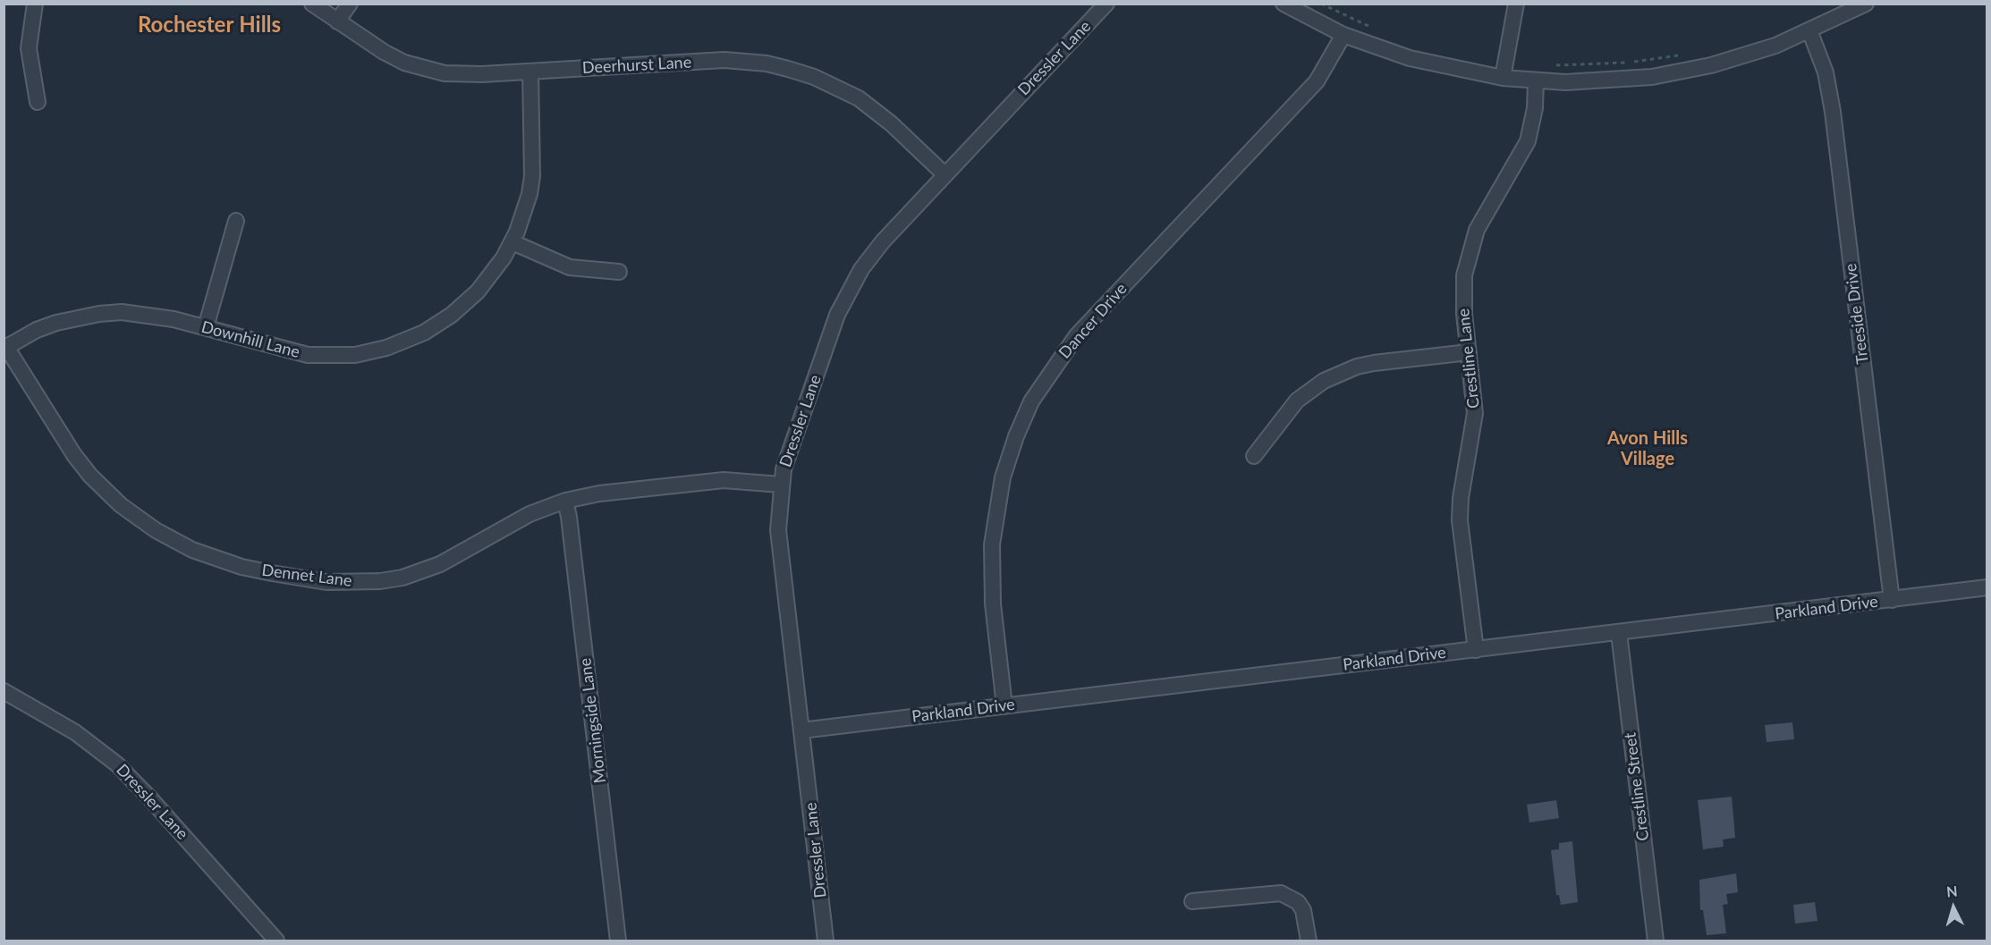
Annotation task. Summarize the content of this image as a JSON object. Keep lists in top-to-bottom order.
{
  "streets": {
    "street": [
      "Dressler Lane",
      "Deerhurst Lane",
      "Treeside Drive",
      "Dancer Drive",
      "Downhill Lane",
      "Crestline Lane",
      "Dennet Lane",
      "Parkland Drive",
      "Morningside Lane",
      "Crestline Street"
    ]
  },
  "crossings": [
    ["Dressler Lane", "Deerhurst Lane"],
    ["Dressler Lane", "Dennet Lane"],
    ["Dressler Lane", "Parkland Drive"],
    ["Deerhurst Lane", "Downhill Lane"],
    ["Treeside Drive", "Parkland Drive"],
    ["Dancer Drive", "Parkland Drive"],
    ["Downhill Lane", "Dennet Lane"],
    ["Crestline Lane", "Parkland Drive"],
    ["Dennet Lane", "Morningside Lane"],
    ["Parkland Drive", "Crestline Street"]
  ],
  "districts": ["Rochester Hills", "Avon Hills Village"],
  "north": "top"
}
